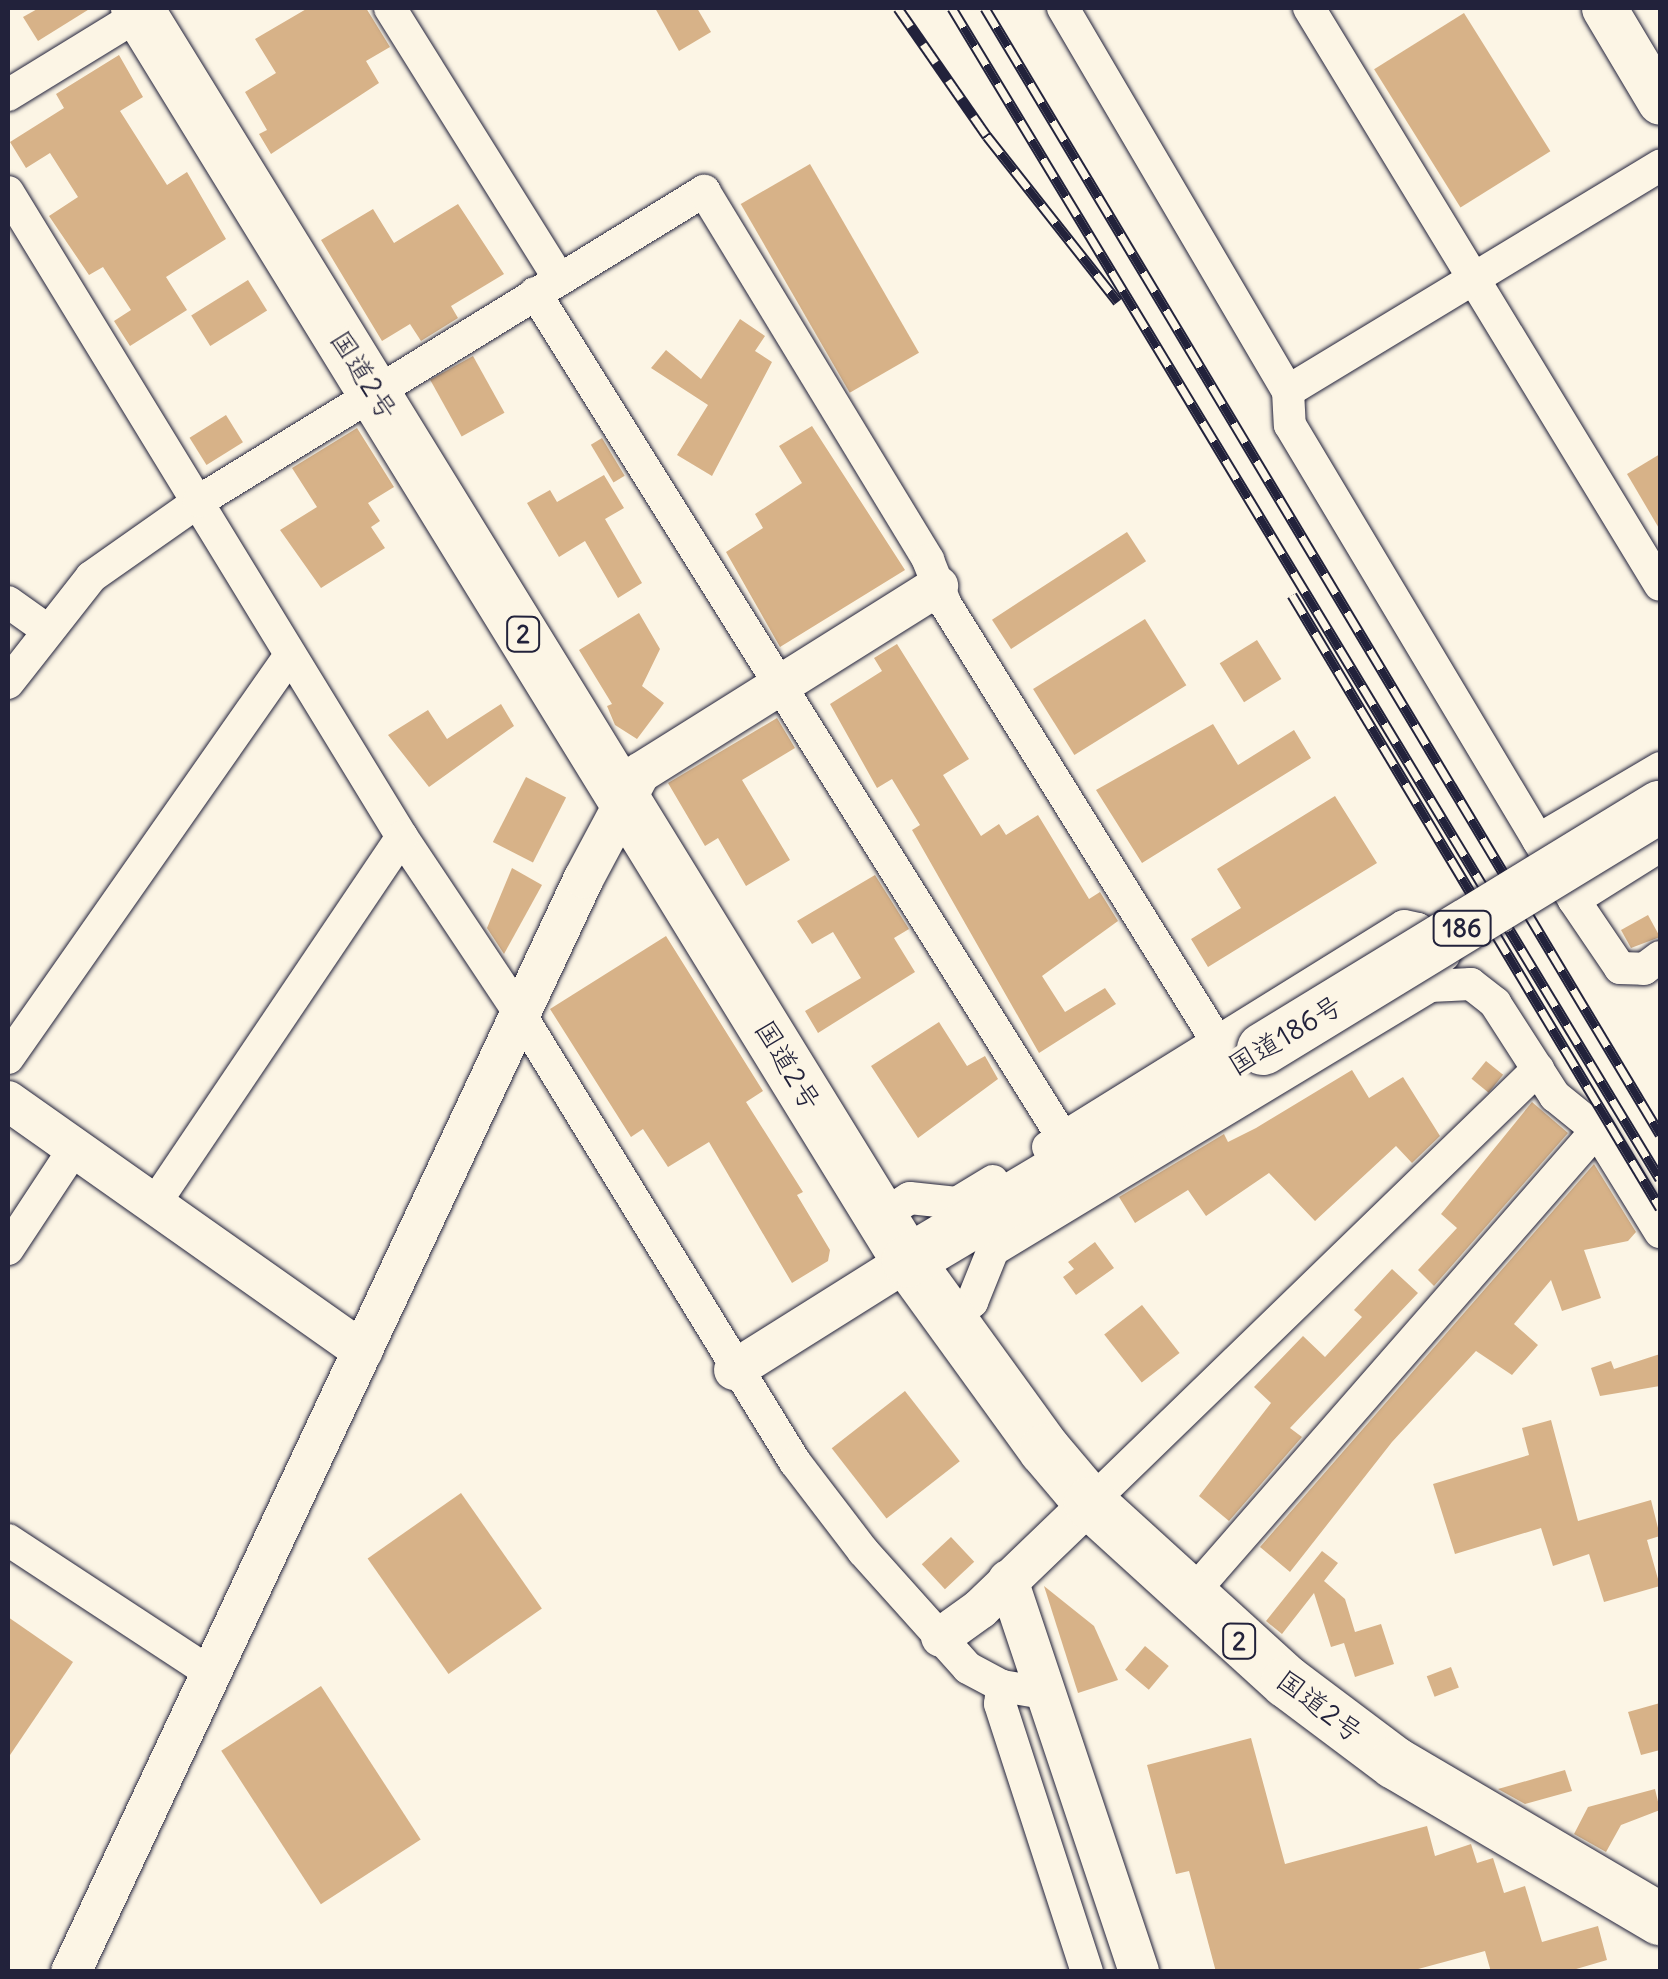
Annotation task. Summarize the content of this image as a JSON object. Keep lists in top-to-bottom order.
{
  "streets": {
    "highway": [
      "国道2号",
      "2",
      "186",
      "国道186号"
    ]
  },
  "crossings": [
    ["国道2号", "国道186号"]
  ]
}
